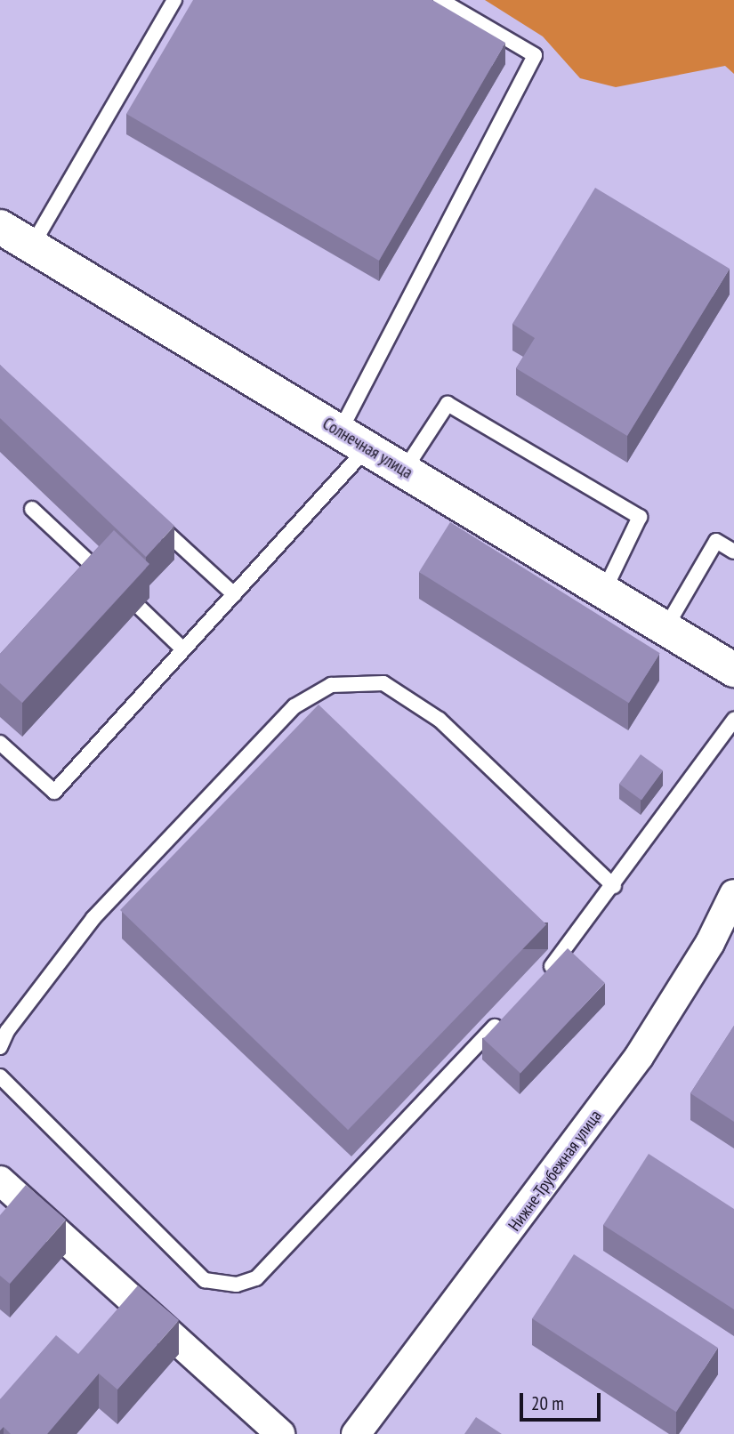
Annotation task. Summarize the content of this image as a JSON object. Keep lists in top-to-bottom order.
{
  "streets": {
    "main road": ["Солнечная улица"],
    "street": ["Нижне-Трубежная улица"]
  },
  "scale_bar": "20 m"
}
